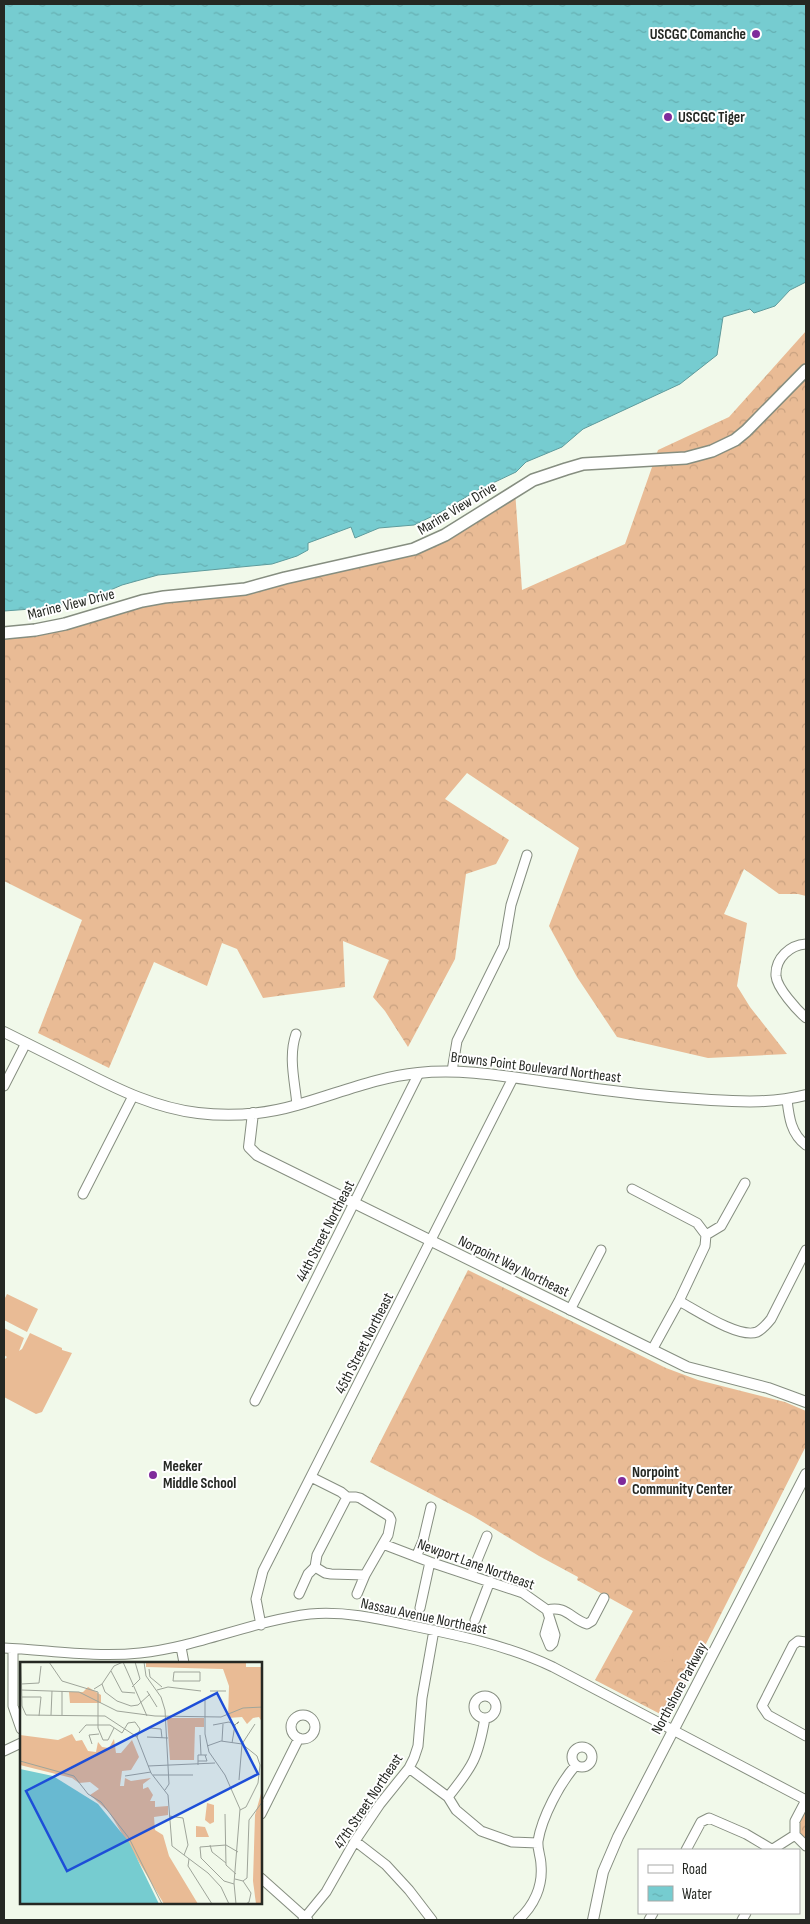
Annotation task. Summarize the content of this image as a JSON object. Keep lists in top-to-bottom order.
{
  "streets": {
    "main road": ["Marine View Drive"],
    "street": [
      "Browns Point Boulevard Northeast",
      "44th Street Northeast",
      "Norpoint Way Northeast",
      "45th Street Northeast",
      "Newport Lane Northeast",
      "Nassau Avenue Northeast",
      "Northshore Parkway",
      "47th Street Northeast"
    ]
  },
  "crossings": [
    ["Browns Point Boulevard Northeast", "44th Street Northeast"],
    ["Browns Point Boulevard Northeast", "Norpoint Way Northeast"],
    ["Browns Point Boulevard Northeast", "45th Street Northeast"],
    ["44th Street Northeast", "Norpoint Way Northeast"],
    ["Norpoint Way Northeast", "45th Street Northeast"],
    ["45th Street Northeast", "Nassau Avenue Northeast"],
    ["Nassau Avenue Northeast", "Northshore Parkway"],
    ["Nassau Avenue Northeast", "47th Street Northeast"]
  ],
  "places": [
    "USCGC Comanche",
    "USCGC Tiger",
    "Meeker Middle School",
    "Norpoint Community Center"
  ],
  "legend": ["Road", "Water"]
}
